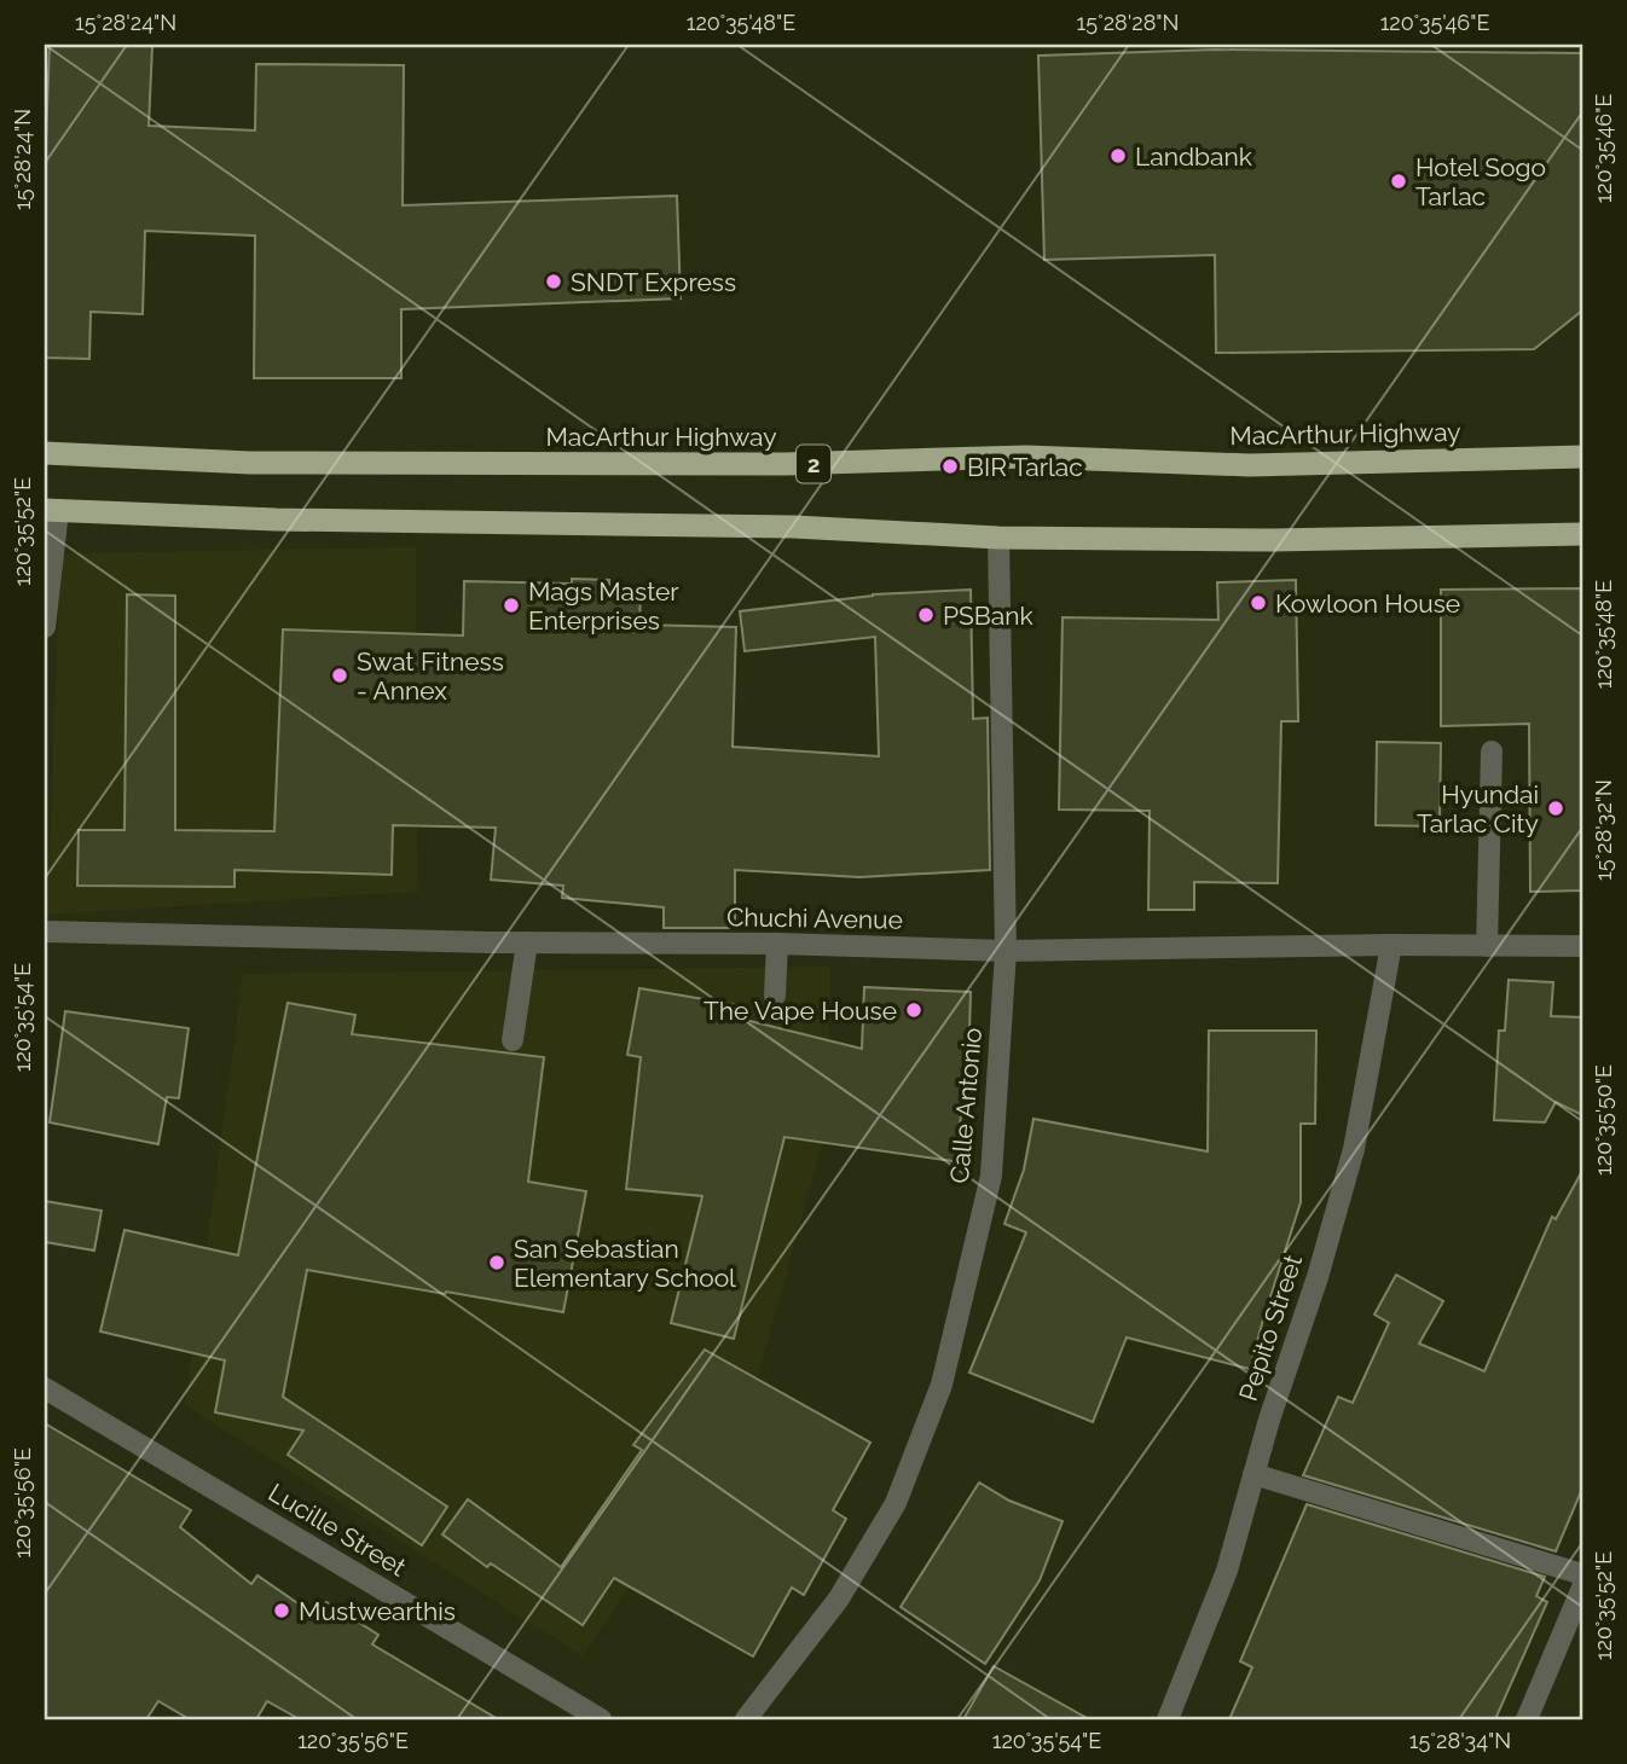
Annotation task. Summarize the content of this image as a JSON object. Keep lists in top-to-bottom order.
{
  "streets": {
    "highway": ["MacArthur Highway", "2"],
    "street": [
      "Chuchi Avenue",
      "Calle Antonio",
      "Pepito Street",
      "Lucille Street"
    ]
  },
  "crossings": [
    ["Chuchi Avenue", "Calle Antonio"],
    ["Chuchi Avenue", "Pepito Street"]
  ],
  "places": [
    "Landbank",
    "Hotel Sogo Tarlac",
    "SNDT Express",
    "BIR Tarlac",
    "Kowloon House",
    "Mags Master Enterprises",
    "PSBank",
    "Swat Fitness - Annex",
    "Hyundai Tarlac City",
    "The Vape House",
    "San Sebastian Elementary School",
    "Mustwearthis"
  ],
  "coordinates": [
    "15°28'24\"N",
    "120°35'48\"E",
    "15°28'28\"N",
    "120°35'46\"E",
    "120°35'52\"E",
    "15°28'32\"N",
    "120°35'54\"E",
    "120°35'50\"E",
    "120°35'56\"E",
    "15°28'34\"N"
  ]
}
